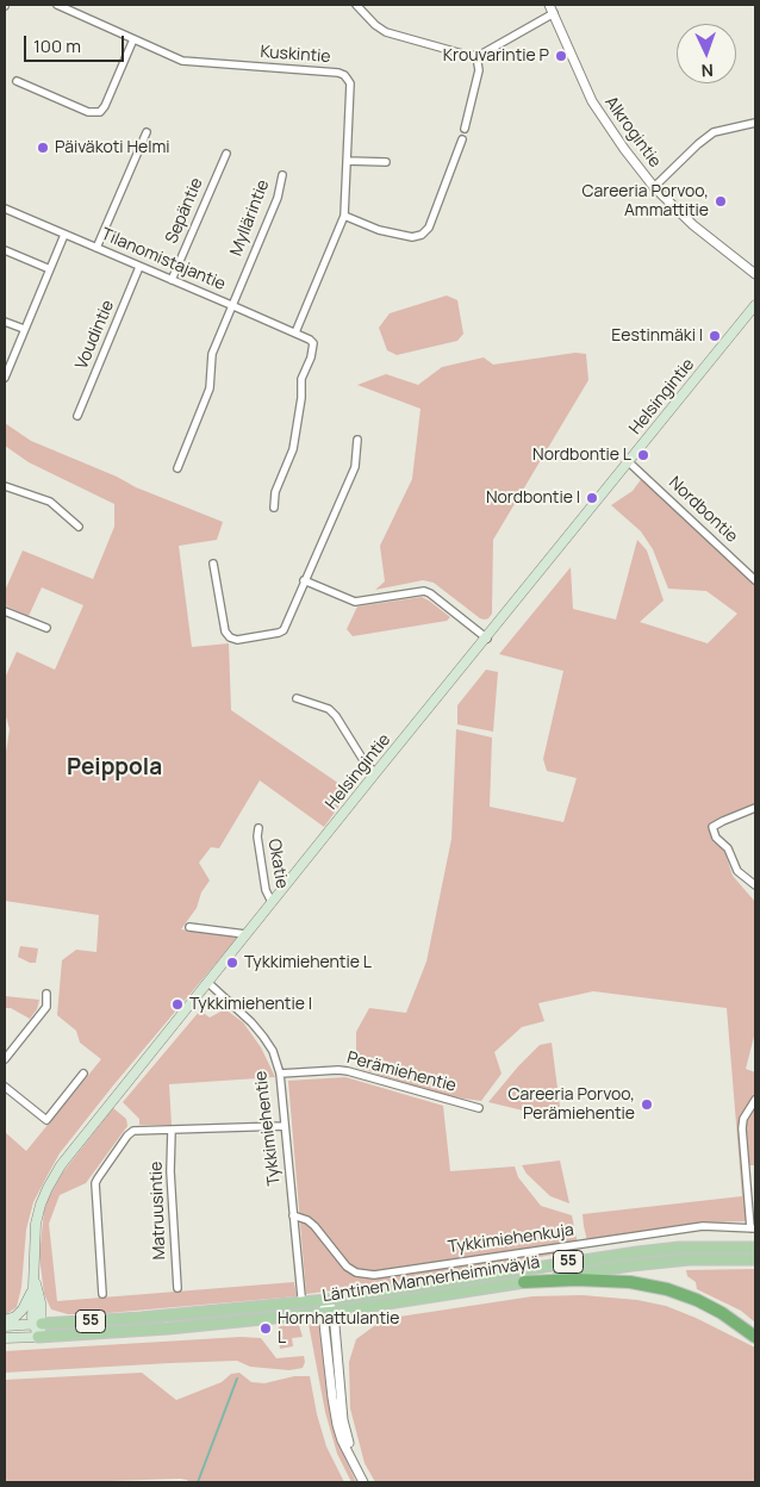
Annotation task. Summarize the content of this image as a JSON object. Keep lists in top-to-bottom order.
{
  "streets": {
    "main road": ["Helsingintie", "55", "Läntinen Mannerheiminväylä"],
    "street": [
      "Kuskintie",
      "Alkrogintie",
      "Sepäntie",
      "Myllärintie",
      "Tilanomistajantie",
      "Voudintie",
      "Nordbontie",
      "Okatie",
      "Perämiehentie",
      "Tykkimiehentie",
      "Matruusintie",
      "Tykkimiehenkuja"
    ]
  },
  "crossings": [
    ["Kuskintie", "Tilanomistajantie"],
    ["Sepäntie", "Tilanomistajantie"],
    ["Myllärintie", "Tilanomistajantie"],
    ["Tilanomistajantie", "Voudintie"],
    ["Helsingintie", "Nordbontie"],
    ["Helsingintie", "Okatie"],
    ["Helsingintie", "Tykkimiehentie"],
    ["Helsingintie", "Läntinen Mannerheiminväylä"],
    ["Perämiehentie", "Tykkimiehentie"],
    ["Tykkimiehentie", "Tykkimiehenkuja"]
  ],
  "districts": ["Peippola"],
  "places": [
    "Krouvarintie P",
    "Päiväkoti Helmi",
    "Careeria Porvoo, Ammattitie",
    "Eestinmäki I",
    "Nordbontie L",
    "Nordbontie I",
    "Tykkimiehentie L",
    "Tykkimiehentie I",
    "Careeria Porvoo, Perämiehentie",
    "Hornhattulantie L"
  ],
  "scale_bar": "100 m",
  "north": "bottom"
}
